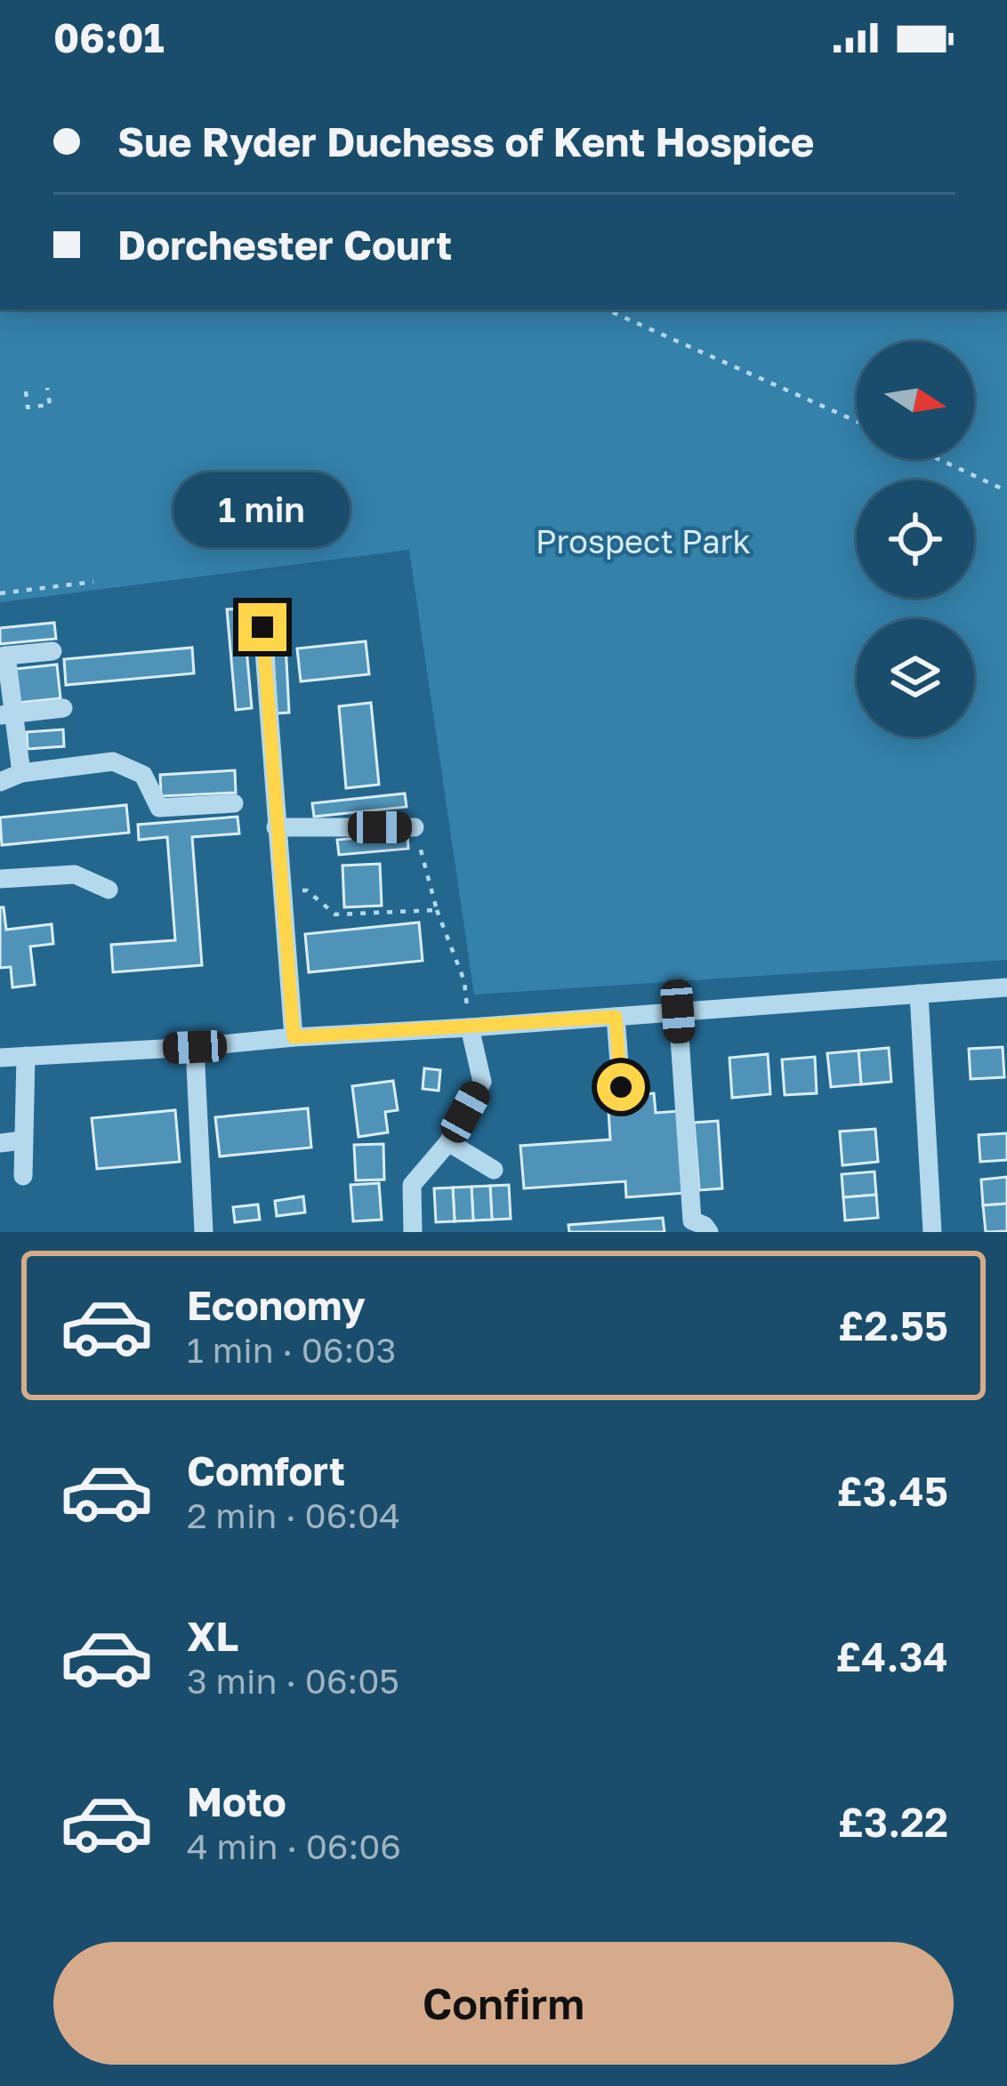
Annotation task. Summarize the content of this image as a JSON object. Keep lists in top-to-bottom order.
{
  "parks": ["Prospect Park"],
  "north": "right",
  "page": {
    "status": "06:01",
    "banner": ["Sue Ryder Duchess of Kent Hospice", "Dorchester Court"],
    "bubble": "1 min",
    "list": [
      {
        "name": "Economy",
        "note": "1 min · 06:03",
        "value": "£2.55"
      },
      {
        "name": "Comfort",
        "note": "2 min · 06:04",
        "value": "£3.45"
      },
      {
        "name": "XL",
        "note": "3 min · 06:05",
        "value": "£4.34"
      },
      {
        "name": "Moto",
        "note": "4 min · 06:06",
        "value": "£3.22"
      }
    ],
    "buttons": "Confirm"
  }
}
